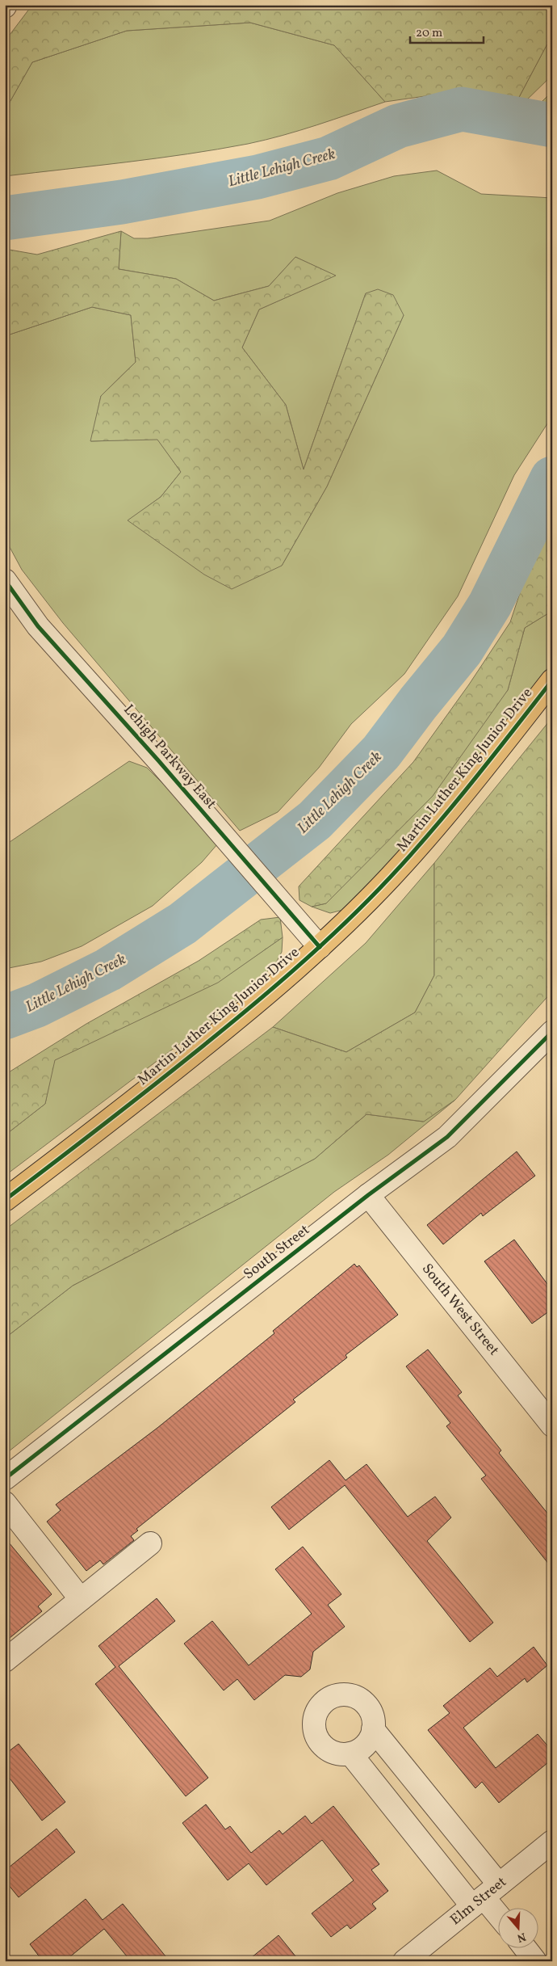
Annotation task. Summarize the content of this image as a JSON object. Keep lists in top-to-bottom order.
{
  "streets": {
    "main road": ["Martin Luther King Junior Drive"],
    "street": [
      "Lehigh Parkway East",
      "South Street",
      "South West Street",
      "Elm Street"
    ]
  },
  "crossings": [
    ["Lehigh Parkway East", "Martin Luther King Junior Drive"],
    ["South Street", "South West Street"]
  ],
  "water": ["Little Lehigh Creek"],
  "scale_bar": "20 m",
  "north": "bottom"
}
